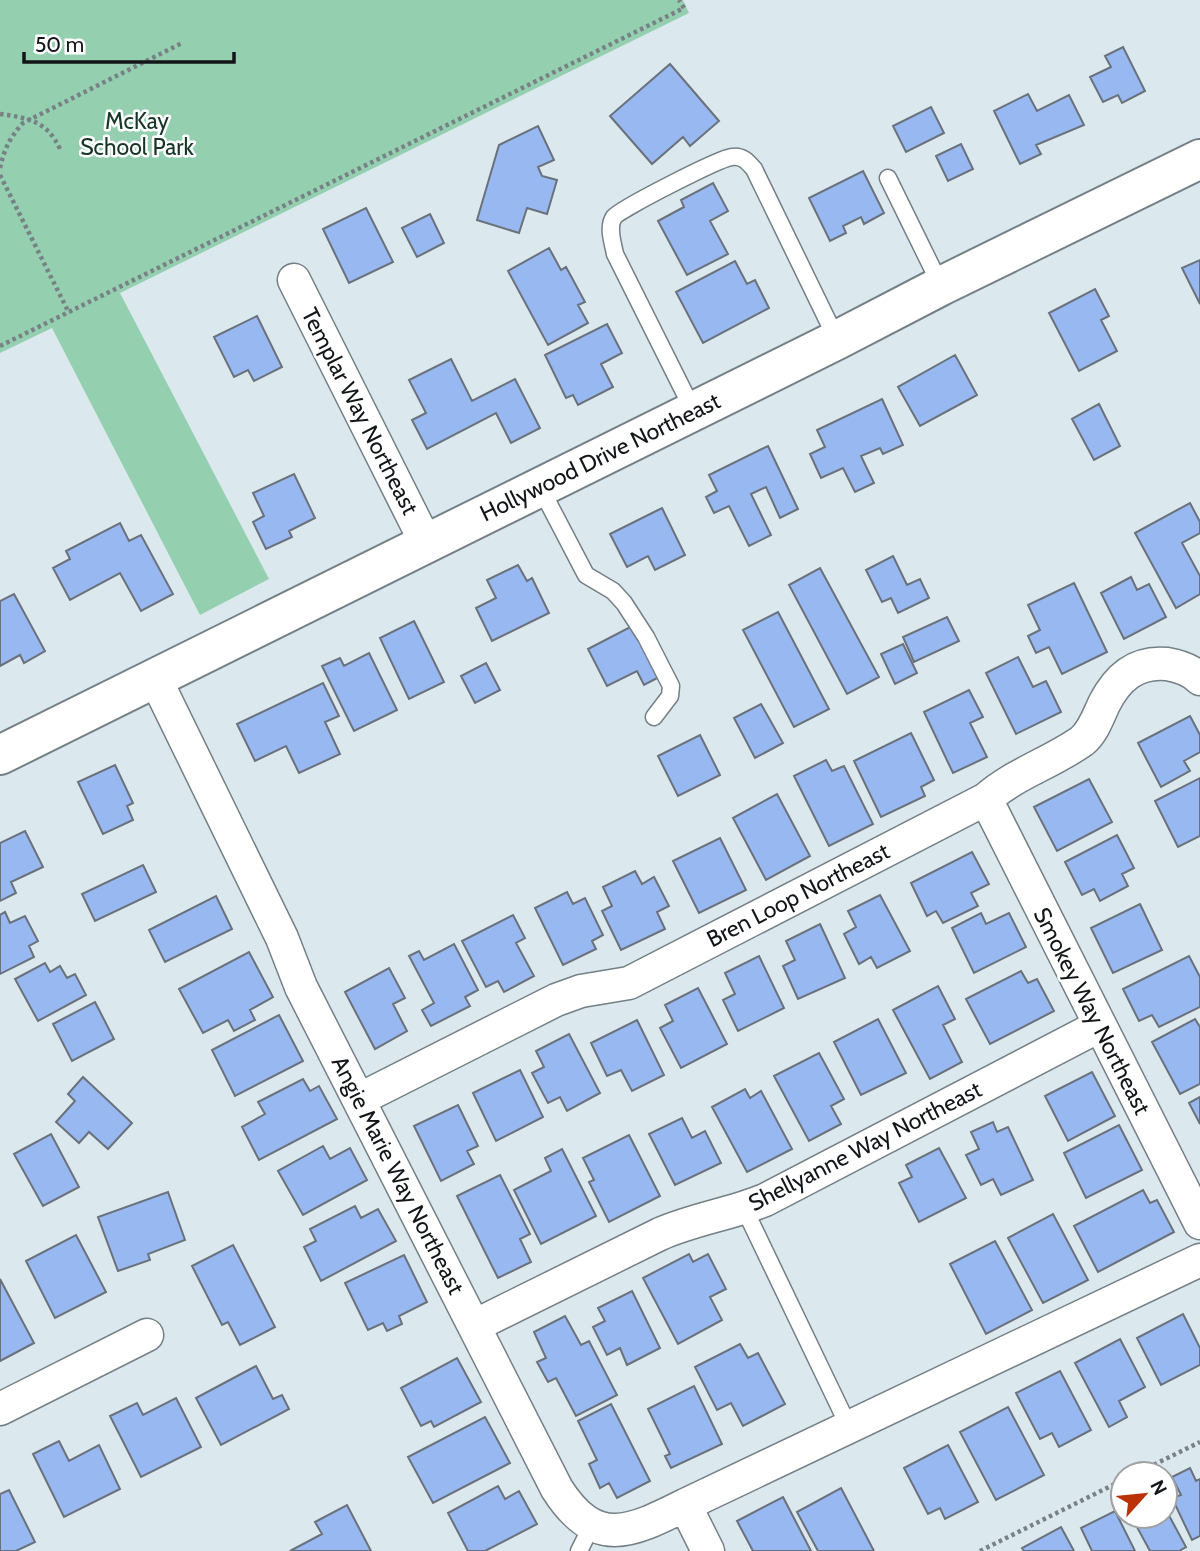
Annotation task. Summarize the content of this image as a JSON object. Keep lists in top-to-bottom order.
{
  "streets": {
    "street": [
      "Templar Way Northeast",
      "Hollywood Drive Northeast",
      "Bren Loop Northeast",
      "Smokey Way Northeast",
      "Shellyanne Way Northeast",
      "Angie Marie Way Northeast"
    ]
  },
  "crossings": [
    ["Templar Way Northeast", "Hollywood Drive Northeast"],
    ["Hollywood Drive Northeast", "Angie Marie Way Northeast"],
    ["Bren Loop Northeast", "Smokey Way Northeast"],
    ["Bren Loop Northeast", "Angie Marie Way Northeast"],
    ["Smokey Way Northeast", "Shellyanne Way Northeast"],
    ["Shellyanne Way Northeast", "Angie Marie Way Northeast"]
  ],
  "parks": ["McKay School Park"],
  "scale_bar": "50 m",
  "north": "top right"
}
